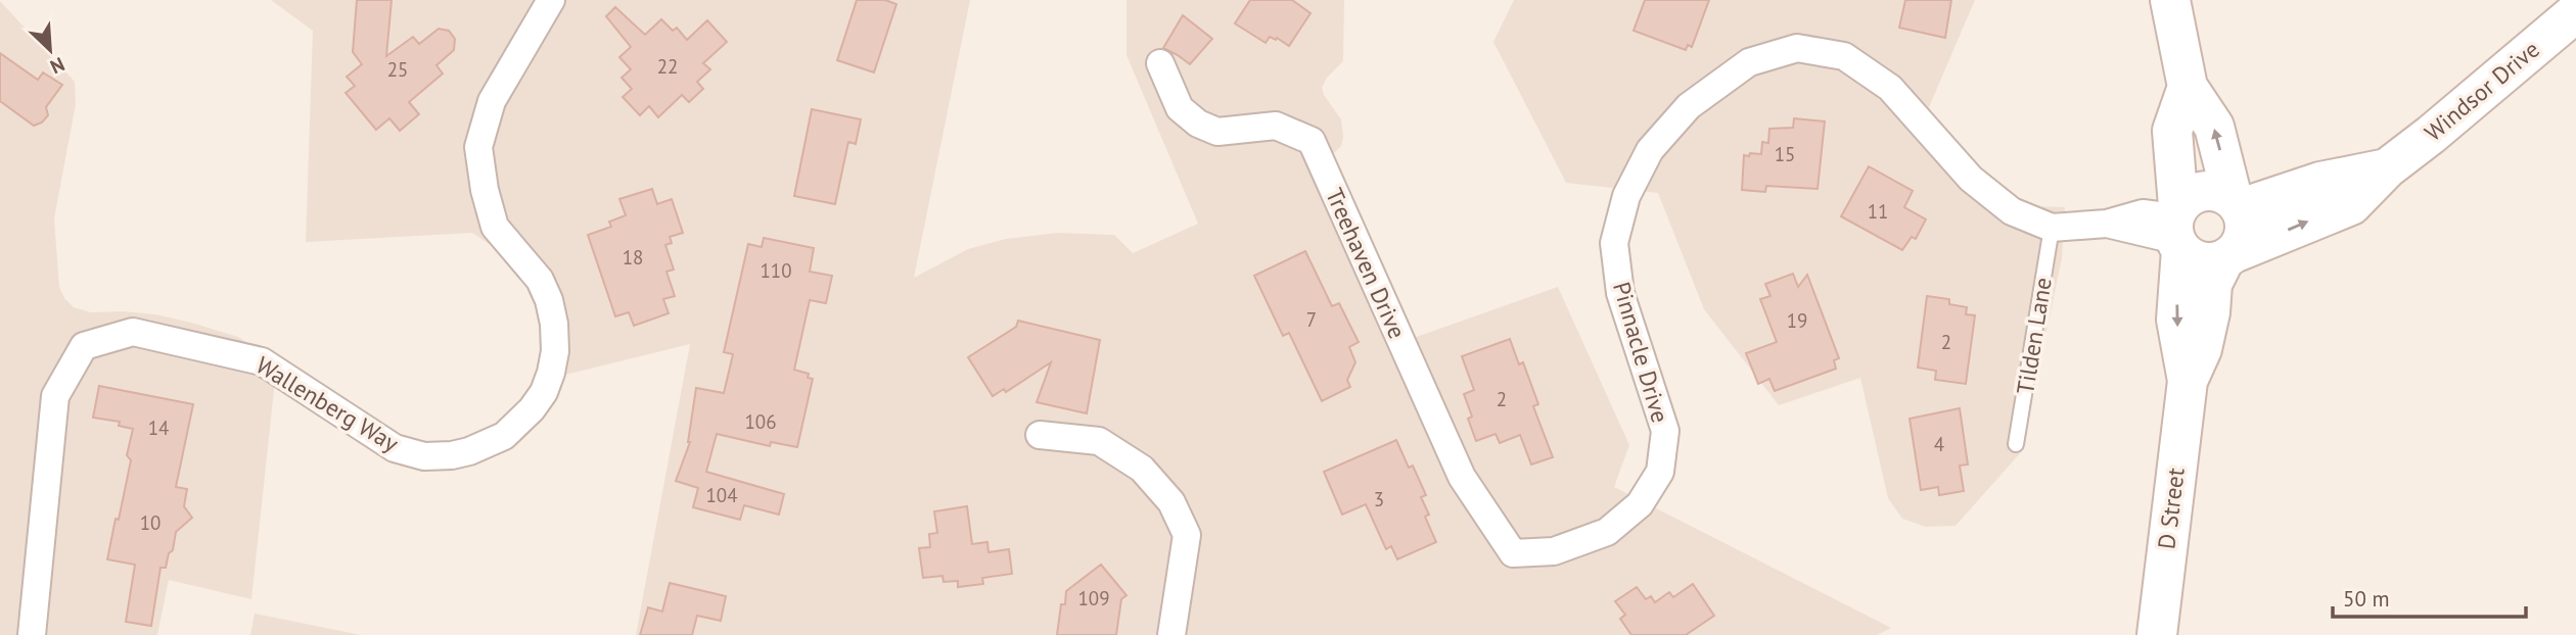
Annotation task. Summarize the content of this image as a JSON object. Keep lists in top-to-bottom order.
{
  "streets": {
    "street": [
      "Windsor Drive",
      "Treehaven Drive",
      "Pinnacle Drive",
      "Wallenberg Way",
      "D Street"
    ],
    "lane": ["Tilden Lane"]
  },
  "crossings": [
    ["Windsor Drive", "Pinnacle Drive"],
    ["Windsor Drive", "D Street"],
    ["Treehaven Drive", "Pinnacle Drive"],
    ["Tilden Lane", "Pinnacle Drive"],
    ["Pinnacle Drive", "D Street"]
  ],
  "house_numbers": [
    "22",
    "25",
    "15",
    "11",
    "18",
    "110",
    "7",
    "19",
    "2",
    "2",
    "106",
    "14",
    "4",
    "104",
    "3",
    "10",
    "109"
  ],
  "scale_bar": "50 m",
  "north": "bottom right"
}
